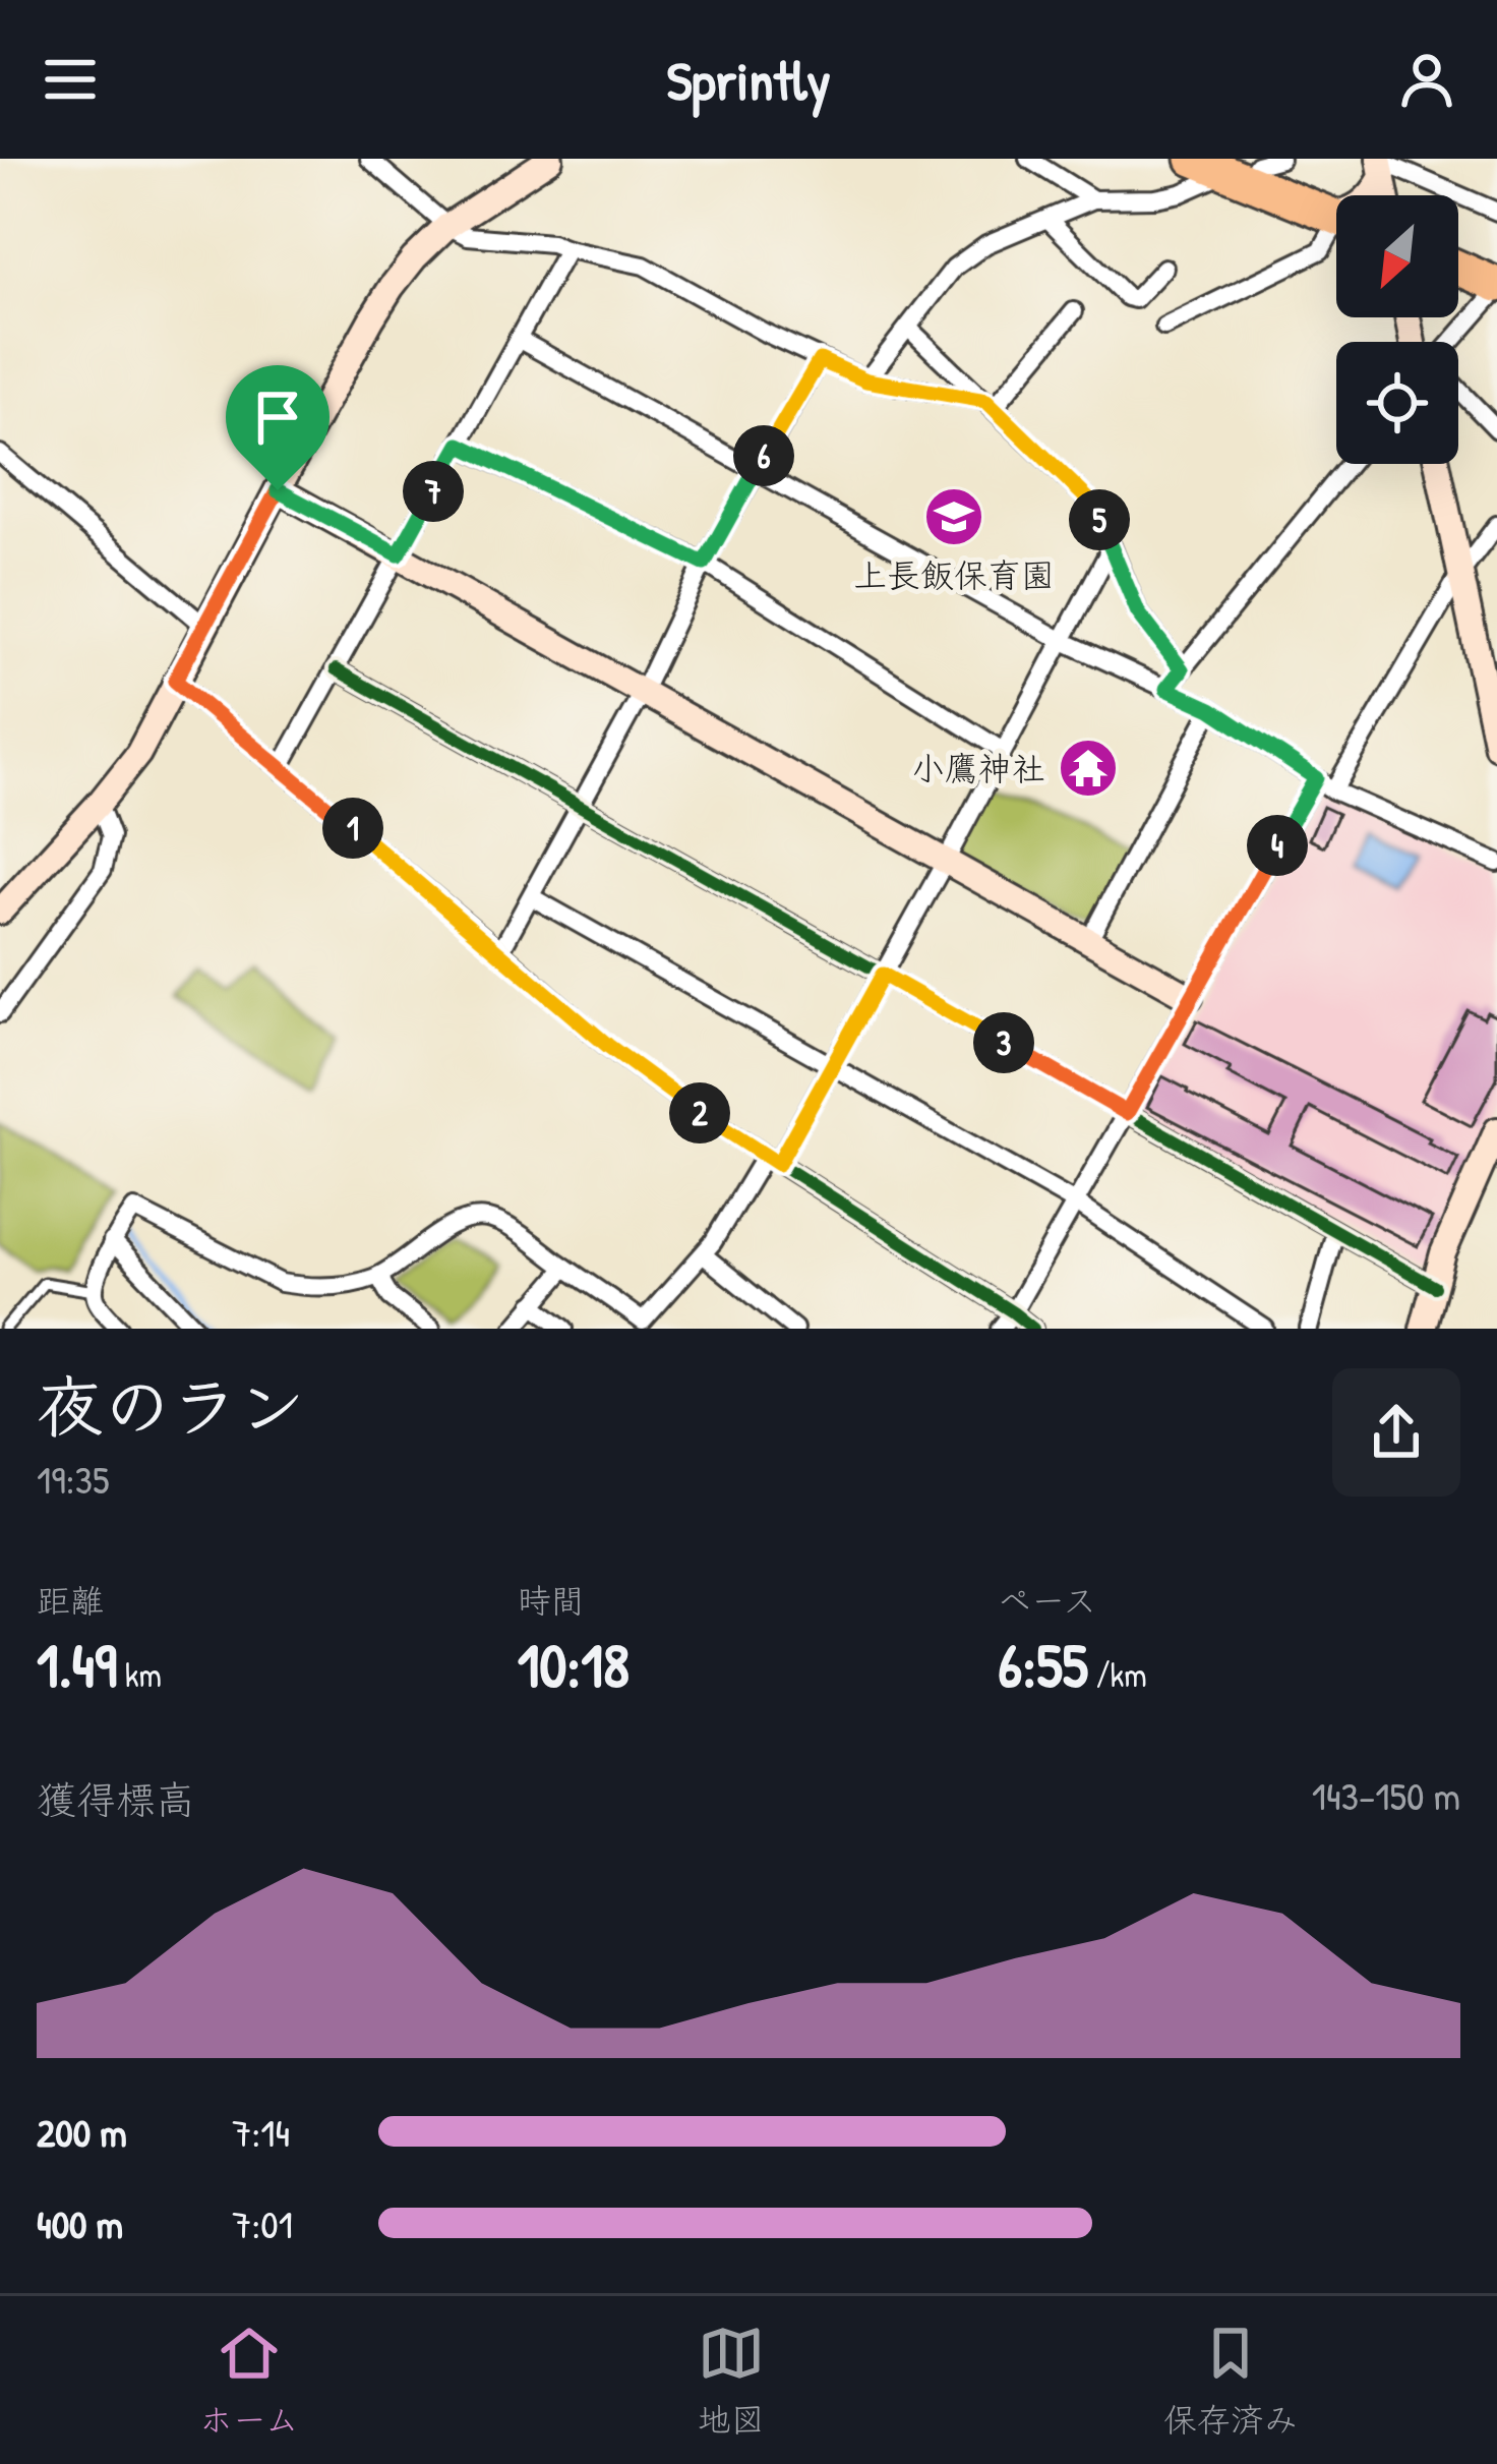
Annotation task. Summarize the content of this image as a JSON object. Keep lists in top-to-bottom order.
{
  "places": {
    "school or university": ["上長飯保育園"],
    "temple": ["小鷹神社"]
  },
  "north": "bottom left",
  "page": {
    "header": "Sprintly",
    "pins": [
      "6",
      "7",
      "5",
      "1",
      "4",
      "3",
      "2"
    ],
    "heading": ["夜のラン", "19:35"],
    "stats": [
      ["距離", "1.49 km"],
      ["時間", "10:18"],
      ["ペース", "6:55 /km"]
    ],
    "chart": ["獲得標高", "143–150 m"],
    "list": [
      {
        "name": "200 m",
        "note": "7:14"
      },
      {
        "name": "400 m",
        "note": "7:01"
      }
    ],
    "tabs": ["ホーム", "地図", "保存済み"]
  }
}
